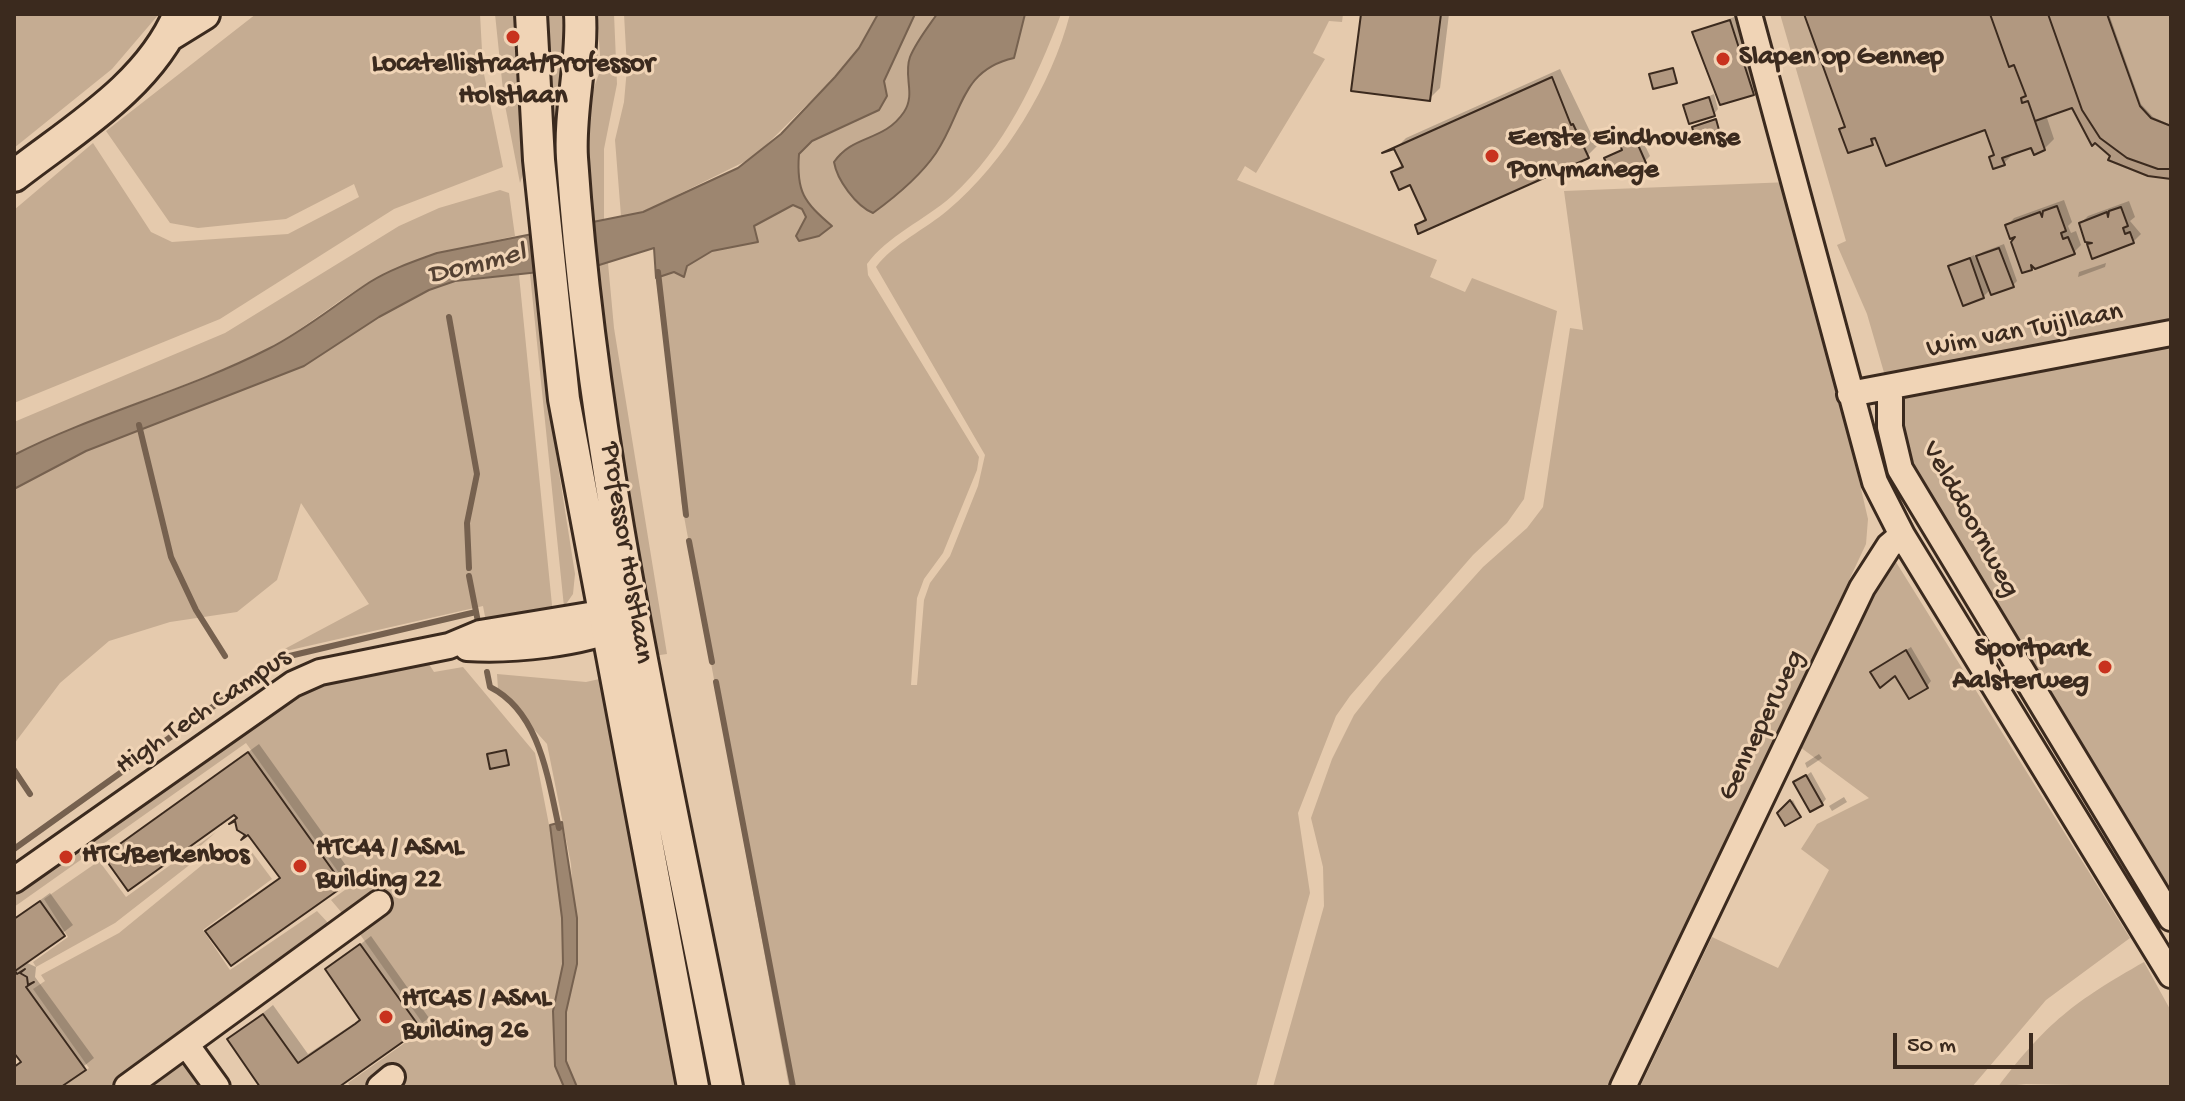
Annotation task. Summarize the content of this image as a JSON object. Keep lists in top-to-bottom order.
{
  "streets": {
    "main road": ["Professor Holstlaan"],
    "street": [
      "Wim van Tuijllaan",
      "Velddoornweg",
      "High Tech Campus",
      "Genneperweg"
    ]
  },
  "crossings": [
    ["Wim van Tuijllaan", "Velddoornweg"],
    ["Professor Holstlaan", "High Tech Campus"]
  ],
  "water": ["Dommel"],
  "places": [
    "Locatellistraat/Professor Holstlaan",
    "Slapen op Gennep",
    "Eerste Eindhovense Ponymanege",
    "Sportpark Aalsterweg",
    "HTC/Berkenbos",
    "HTC44 / ASML Building 22",
    "HTC45 / ASML Building 26"
  ],
  "scale_bar": "50 m"
}
